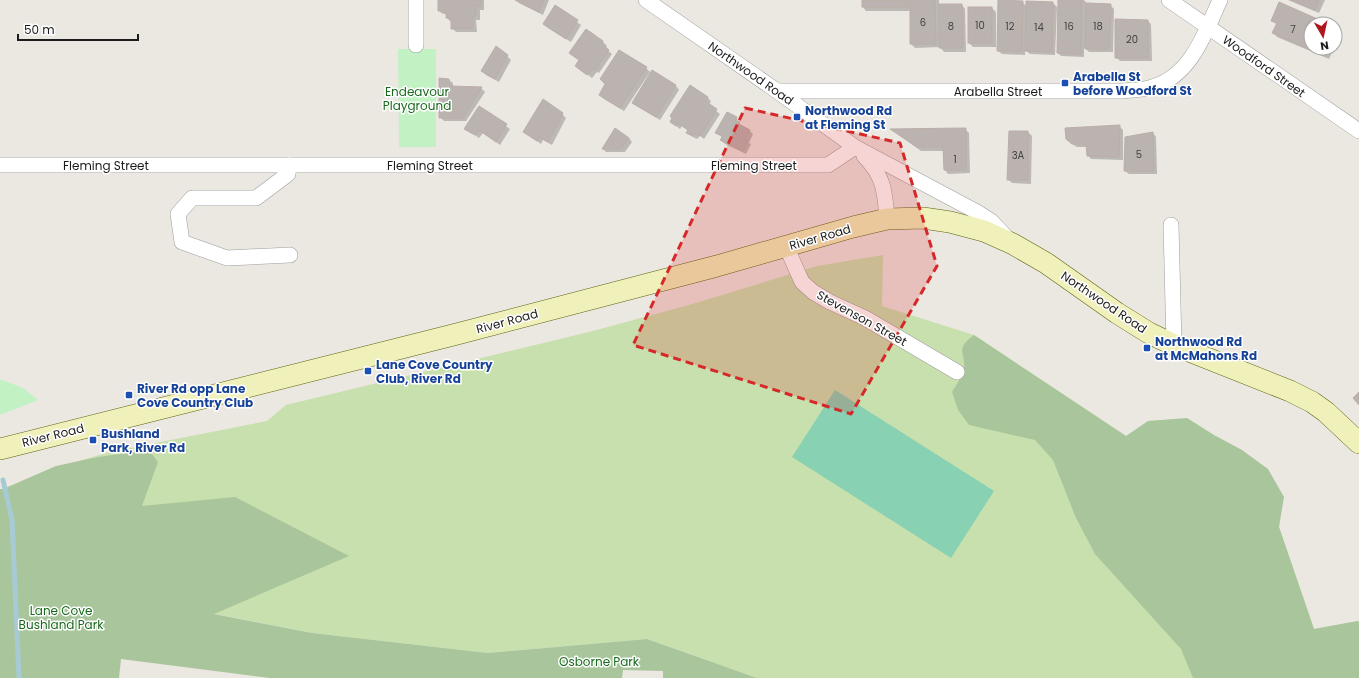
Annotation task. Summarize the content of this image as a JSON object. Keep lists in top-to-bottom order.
{
  "streets": {
    "main road": ["Northwood Road", "River Road"],
    "street": [
      "Woodford Street",
      "Arabella Street",
      "Fleming Street",
      "Stevenson Street"
    ]
  },
  "crossings": [
    ["Woodford Street", "Arabella Street"],
    ["Northwood Road", "Arabella Street"],
    ["Northwood Road", "Fleming Street"],
    ["Northwood Road", "River Road"],
    ["River Road", "Stevenson Street"]
  ],
  "parks": ["Endeavour Playground", "Lane Cove Bushland Park", "Osborne Park"],
  "places": {
    "transit": [
      "Arabella St before Woodford St",
      "Northwood Rd at Fleming St",
      "Northwood Rd at McMahons Rd",
      "Lane Cove Country Club, River Rd",
      "River Rd opp Lane Cove Country Club",
      "Bushland Park, River Rd"
    ]
  },
  "house_numbers": [
    "6",
    "10",
    "8",
    "12",
    "16",
    "18",
    "14",
    "7",
    "20",
    "5",
    "3A",
    "1"
  ],
  "scale_bar": "50 m",
  "north": "bottom"
}
